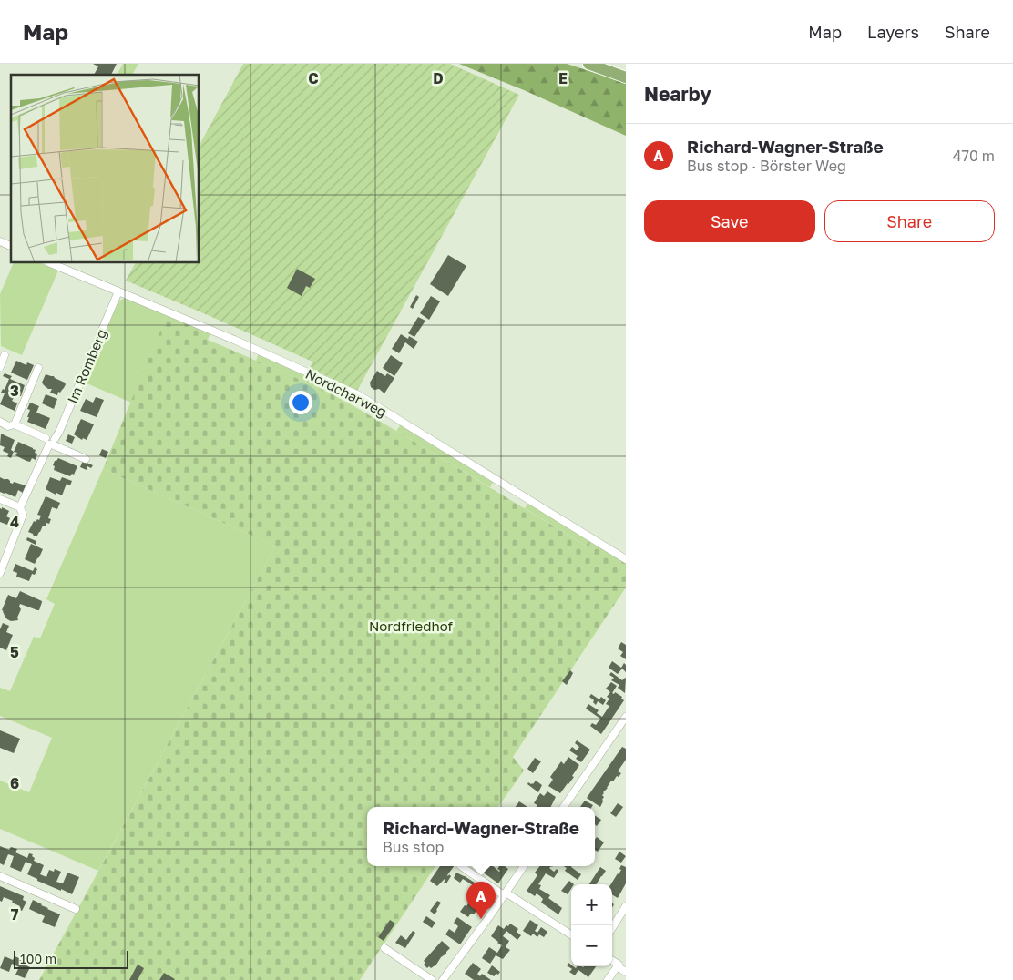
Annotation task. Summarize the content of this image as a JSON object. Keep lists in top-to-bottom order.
{
  "streets": {
    "street": ["Im Romberg", "Nordcharweg"]
  },
  "crossings": [
    ["Im Romberg", "Nordcharweg"]
  ],
  "parks": ["Nordfriedhof"],
  "scale_bar": "100 m",
  "page": {
    "header": "Map",
    "nav": ["Map", "Layers", "Share"],
    "heading": "Nearby",
    "list": [
      {
        "mark": "A",
        "name": "Richard-Wagner-Straße",
        "note": "Bus stop · Börster Weg",
        "value": "470 m"
      }
    ],
    "buttons": ["Save", "Share"],
    "popup": ["Richard-Wagner-Straße", "Bus stop"],
    "pins": "A",
    "map_buttons": ["+", "−"],
    "scale": "100 m"
  },
  "grid": {
    "columns": ["C", "D", "E"],
    "rows": [
      "3",
      "4",
      "5",
      "6",
      "7"
    ]
  }
}
